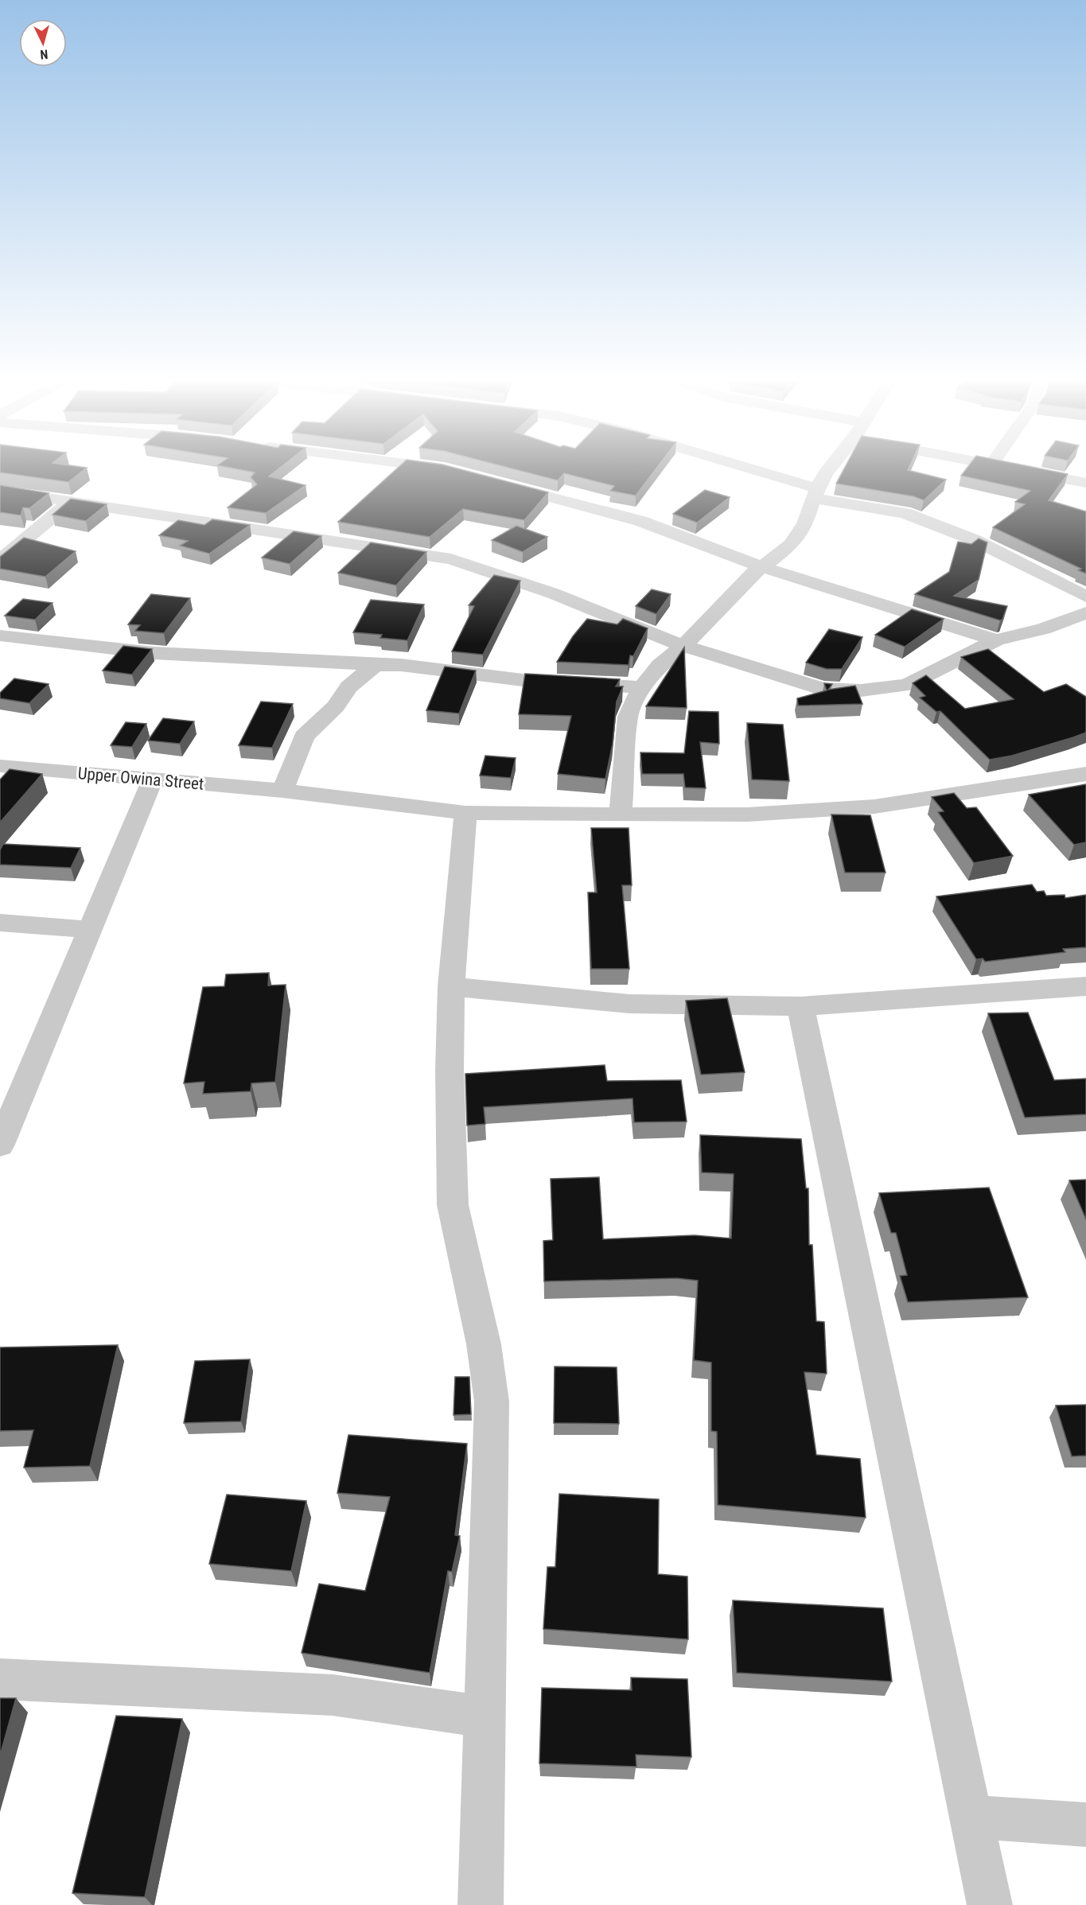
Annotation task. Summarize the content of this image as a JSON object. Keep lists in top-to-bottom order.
{
  "streets": {
    "street": ["Upper Owina Street"]
  },
  "north": "bottom"
}
